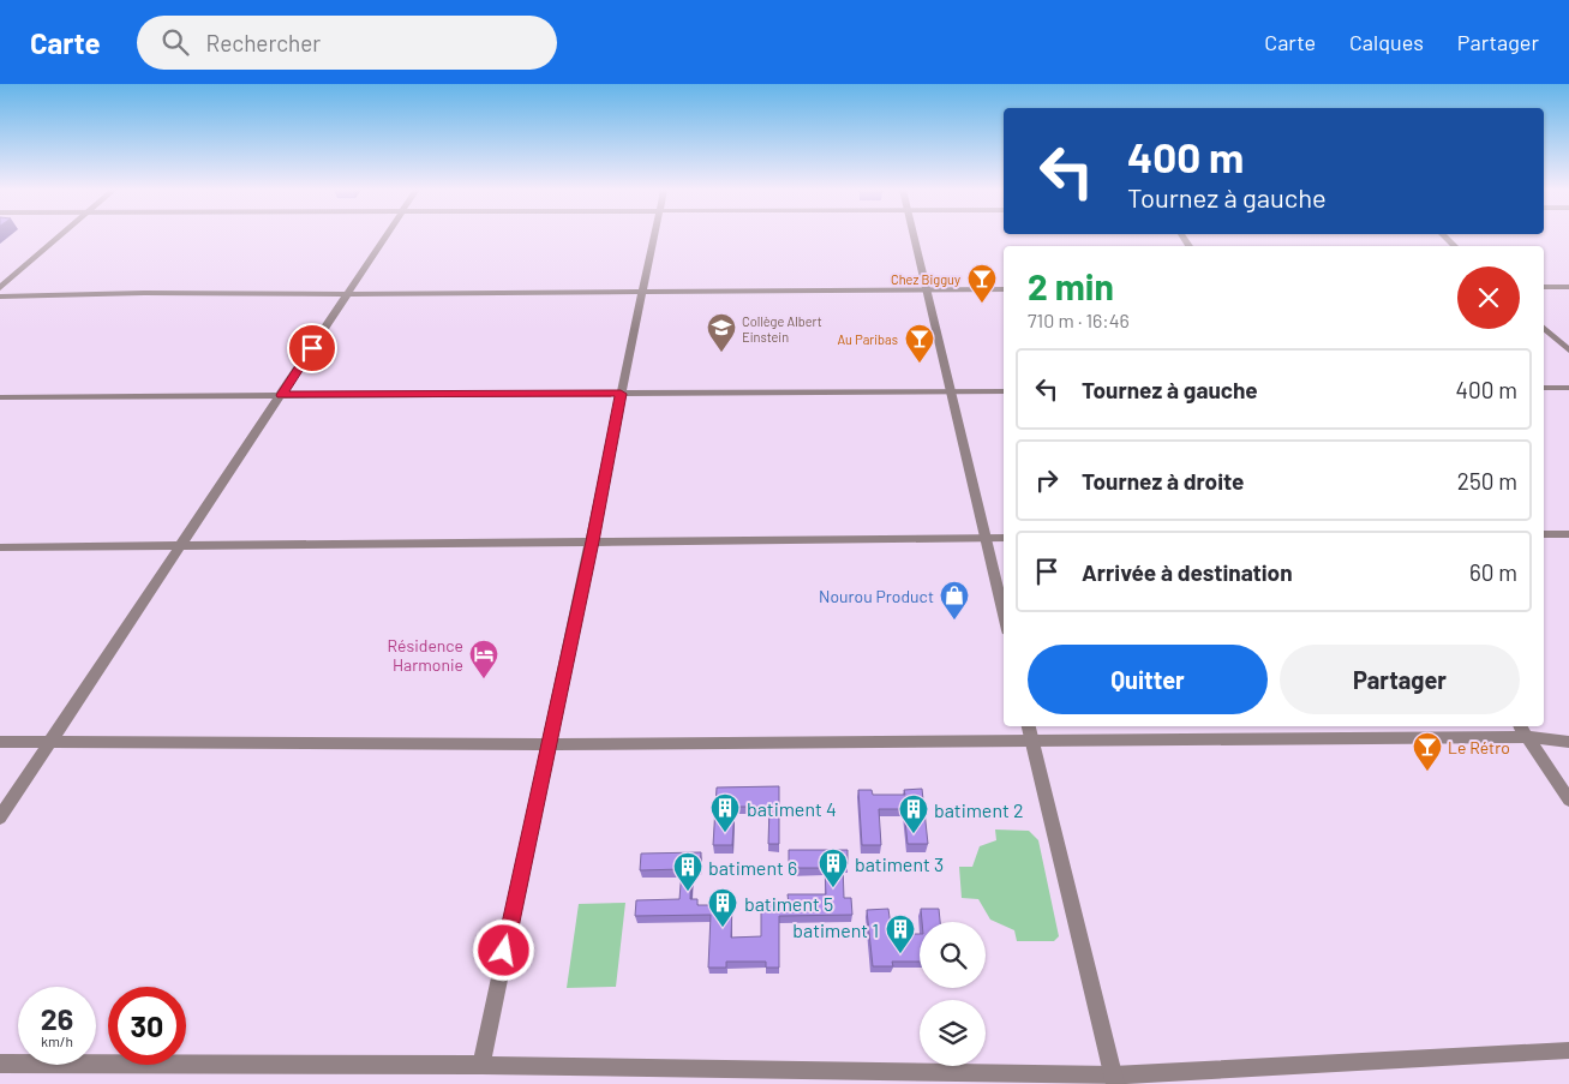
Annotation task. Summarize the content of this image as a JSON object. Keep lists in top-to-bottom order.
{
  "places": {
    "bar": ["Chez Bigguy", "Au Paribas", "Le Rétro"],
    "school or university": ["Collège Albert Einstein"],
    "shop": ["Nourou Product"],
    "hotel": ["Résidence Harmonie"],
    "building": [
      "batiment 4",
      "batiment 2",
      "batiment 3",
      "batiment 6",
      "batiment 5",
      "batiment 1"
    ]
  },
  "page": {
    "header": "Carte",
    "search": "Rechercher",
    "nav": ["Carte", "Calques", "Partager"],
    "turn": ["400 m", "Tournez à gauche"],
    "heading": ["2 min", "710 m · 16:46"],
    "list": [
      {
        "name": "Tournez à gauche",
        "value": "400 m"
      },
      {
        "name": "Tournez à droite",
        "value": "250 m"
      },
      {
        "name": "Arrivée à destination",
        "value": "60 m"
      }
    ],
    "buttons": ["Quitter", "Partager"],
    "speed": "26 km/h",
    "limit": "30"
  }
}
